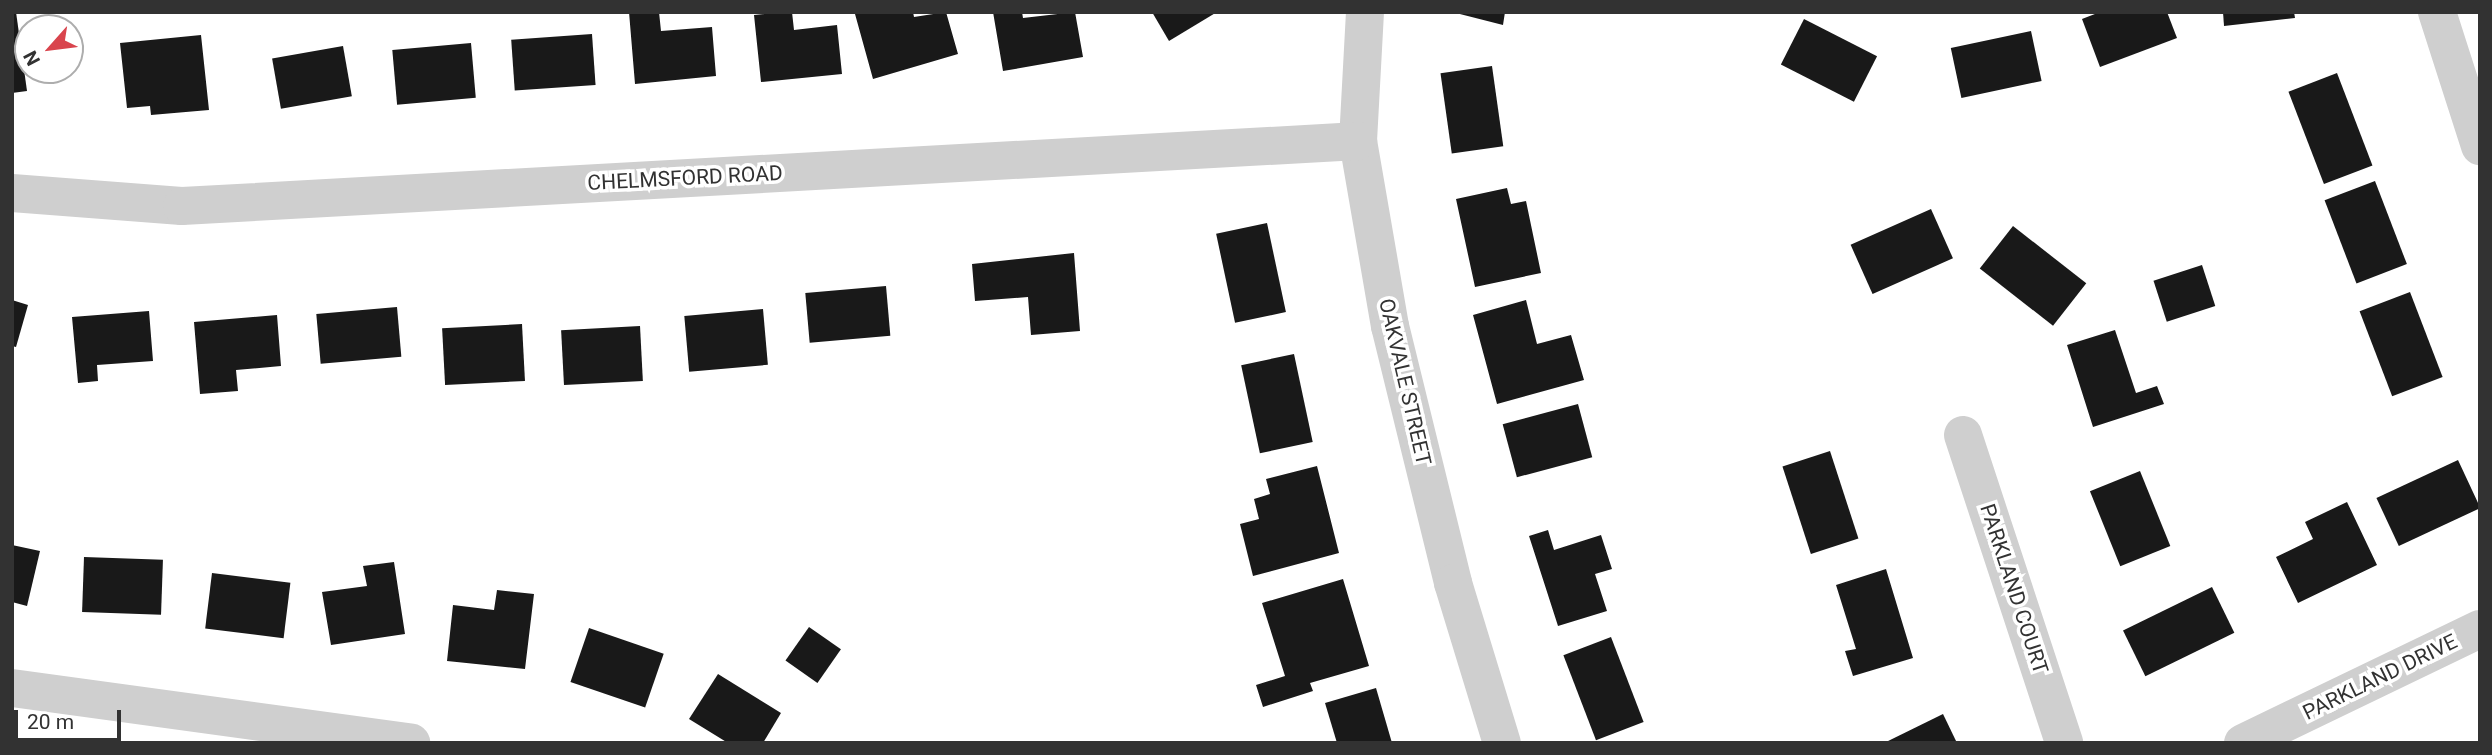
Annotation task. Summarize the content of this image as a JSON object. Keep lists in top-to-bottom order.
{
  "streets": {
    "street": [
      "CHELMSFORD ROAD",
      "OAKVALE STREET",
      "PARKLAND COURT",
      "PARKLAND DRIVE"
    ]
  },
  "crossings": [
    ["CHELMSFORD ROAD", "OAKVALE STREET"]
  ],
  "scale_bar": "20 m",
  "north": "bottom left"
}
